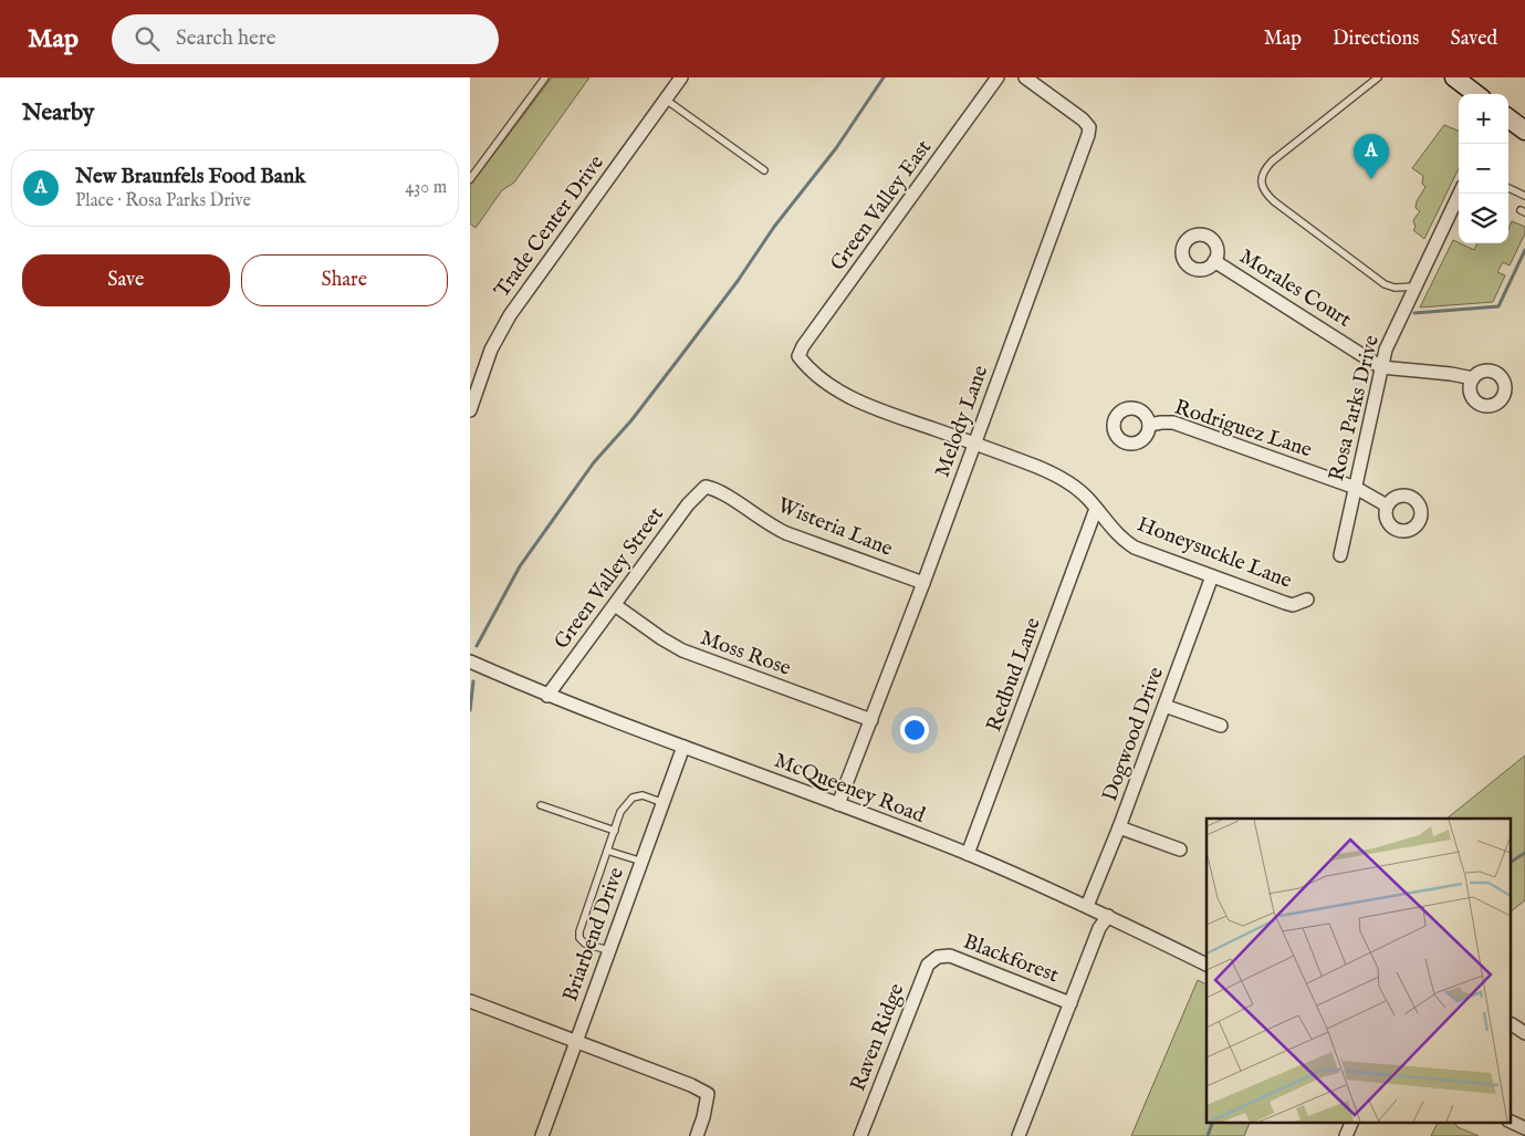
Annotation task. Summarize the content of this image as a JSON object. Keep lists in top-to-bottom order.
{
  "streets": {
    "street": [
      "Green Valley East",
      "Trade Center Drive",
      "Morales Court",
      "Rosa Parks Drive",
      "Melody Lane",
      "Rodriguez Lane",
      "Wisteria Lane",
      "Honeysuckle Lane",
      "Green Valley Street",
      "Moss Rose",
      "Redbud Lane",
      "Dogwood Drive",
      "McQueeney Road",
      "Briarbend Drive",
      "Blackforest",
      "Raven Ridge"
    ]
  },
  "crossings": [
    ["Green Valley East", "Honeysuckle Lane"],
    ["Morales Court", "Rosa Parks Drive"],
    ["Rosa Parks Drive", "Rodriguez Lane"],
    ["Melody Lane", "Wisteria Lane"],
    ["Melody Lane", "Honeysuckle Lane"],
    ["Melody Lane", "Moss Rose"],
    ["Melody Lane", "McQueeney Road"],
    ["Wisteria Lane", "Green Valley Street"],
    ["Honeysuckle Lane", "Redbud Lane"],
    ["Honeysuckle Lane", "Dogwood Drive"],
    ["Green Valley Street", "Moss Rose"],
    ["Green Valley Street", "McQueeney Road"],
    ["Redbud Lane", "McQueeney Road"],
    ["Dogwood Drive", "McQueeney Road"],
    ["McQueeney Road", "Briarbend Drive"],
    ["Blackforest", "Raven Ridge"]
  ],
  "page": {
    "header": "Map",
    "search": "Search here",
    "nav": ["Map", "Directions", "Saved"],
    "heading": "Nearby",
    "map_buttons": ["+", "−"],
    "pins": "A",
    "list": [
      {
        "mark": "A",
        "name": "New Braunfels Food Bank",
        "note": "Place · Rosa Parks Drive",
        "value": "430 m"
      }
    ],
    "buttons": ["Save", "Share"]
  }
}
